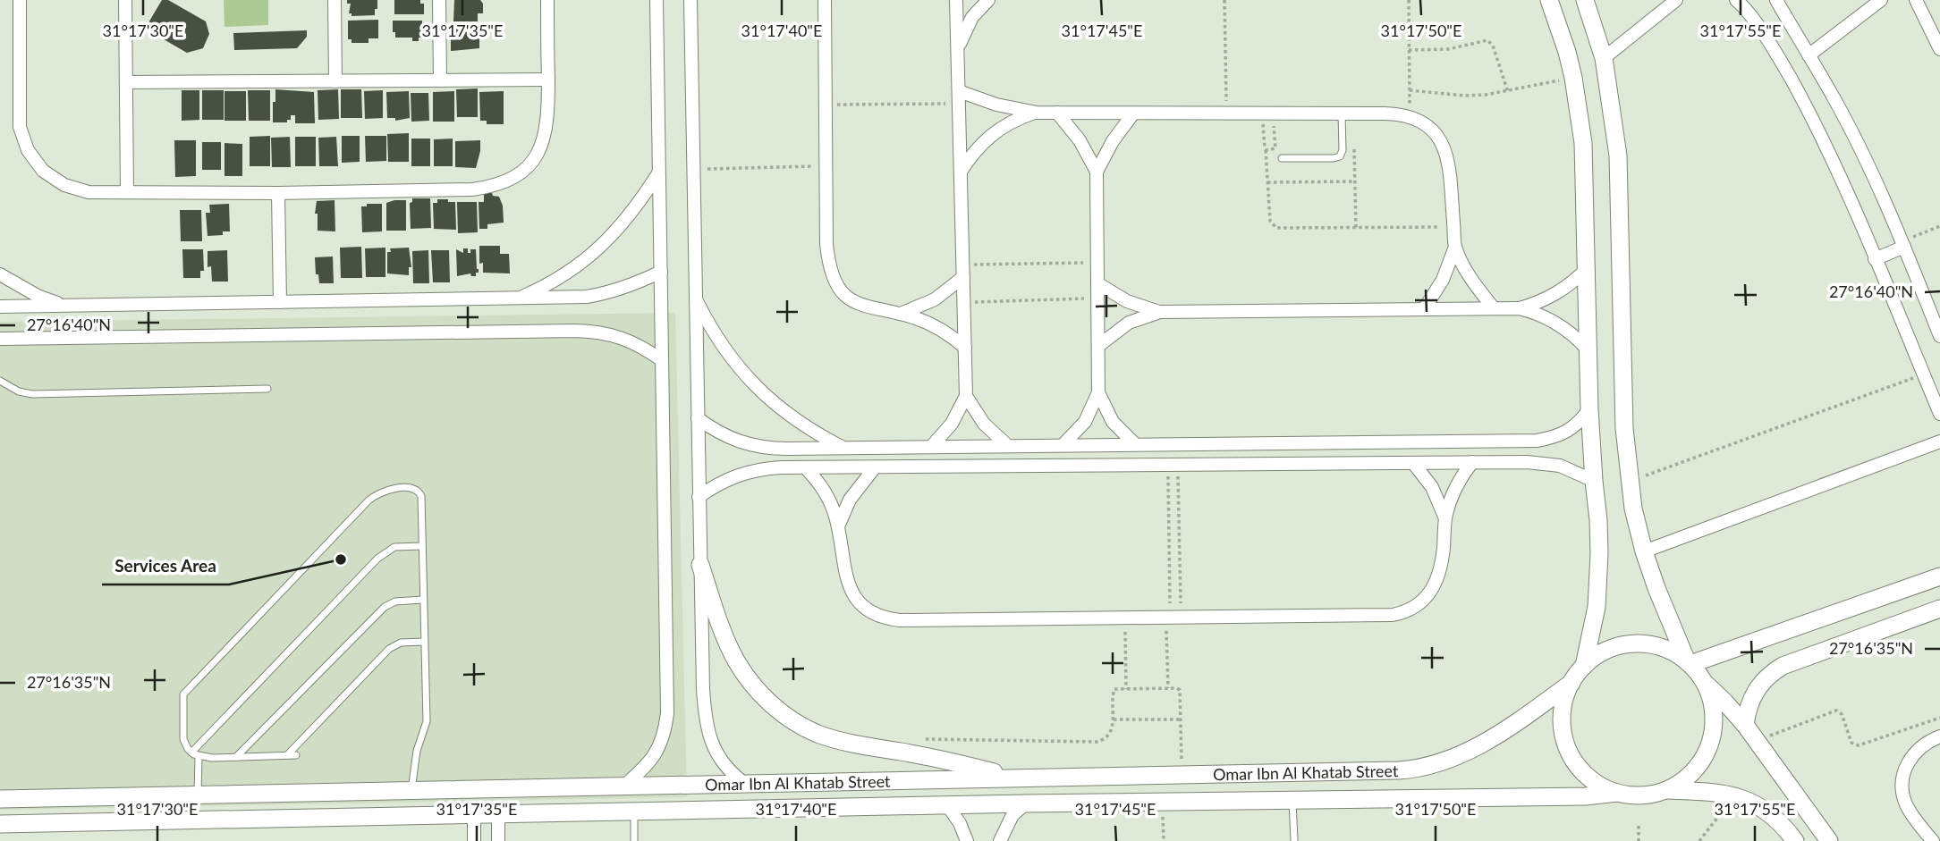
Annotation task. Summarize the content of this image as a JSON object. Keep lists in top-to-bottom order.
{
  "streets": {
    "street": ["Omar Ibn Al Khatab Street"]
  },
  "places": ["Services Area"],
  "coordinates": [
    "31°17'30\"E",
    "31°17'35\"E",
    "31°17'40\"E",
    "31°17'45\"E",
    "31°17'50\"E",
    "31°17'55\"E",
    "27°16'40\"N",
    "27°16'35\"N"
  ]
}
